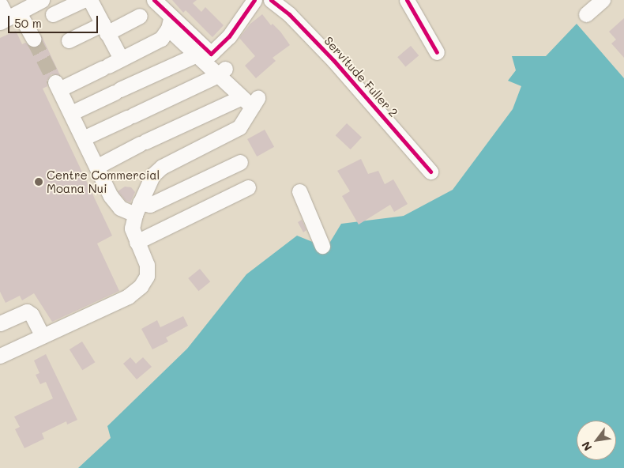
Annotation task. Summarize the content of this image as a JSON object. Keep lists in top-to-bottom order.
{
  "streets": {
    "street": ["Servitude Fuller 2"]
  },
  "places": ["Centre Commercial Moana Nui"],
  "scale_bar": "50 m",
  "north": "bottom left"
}
